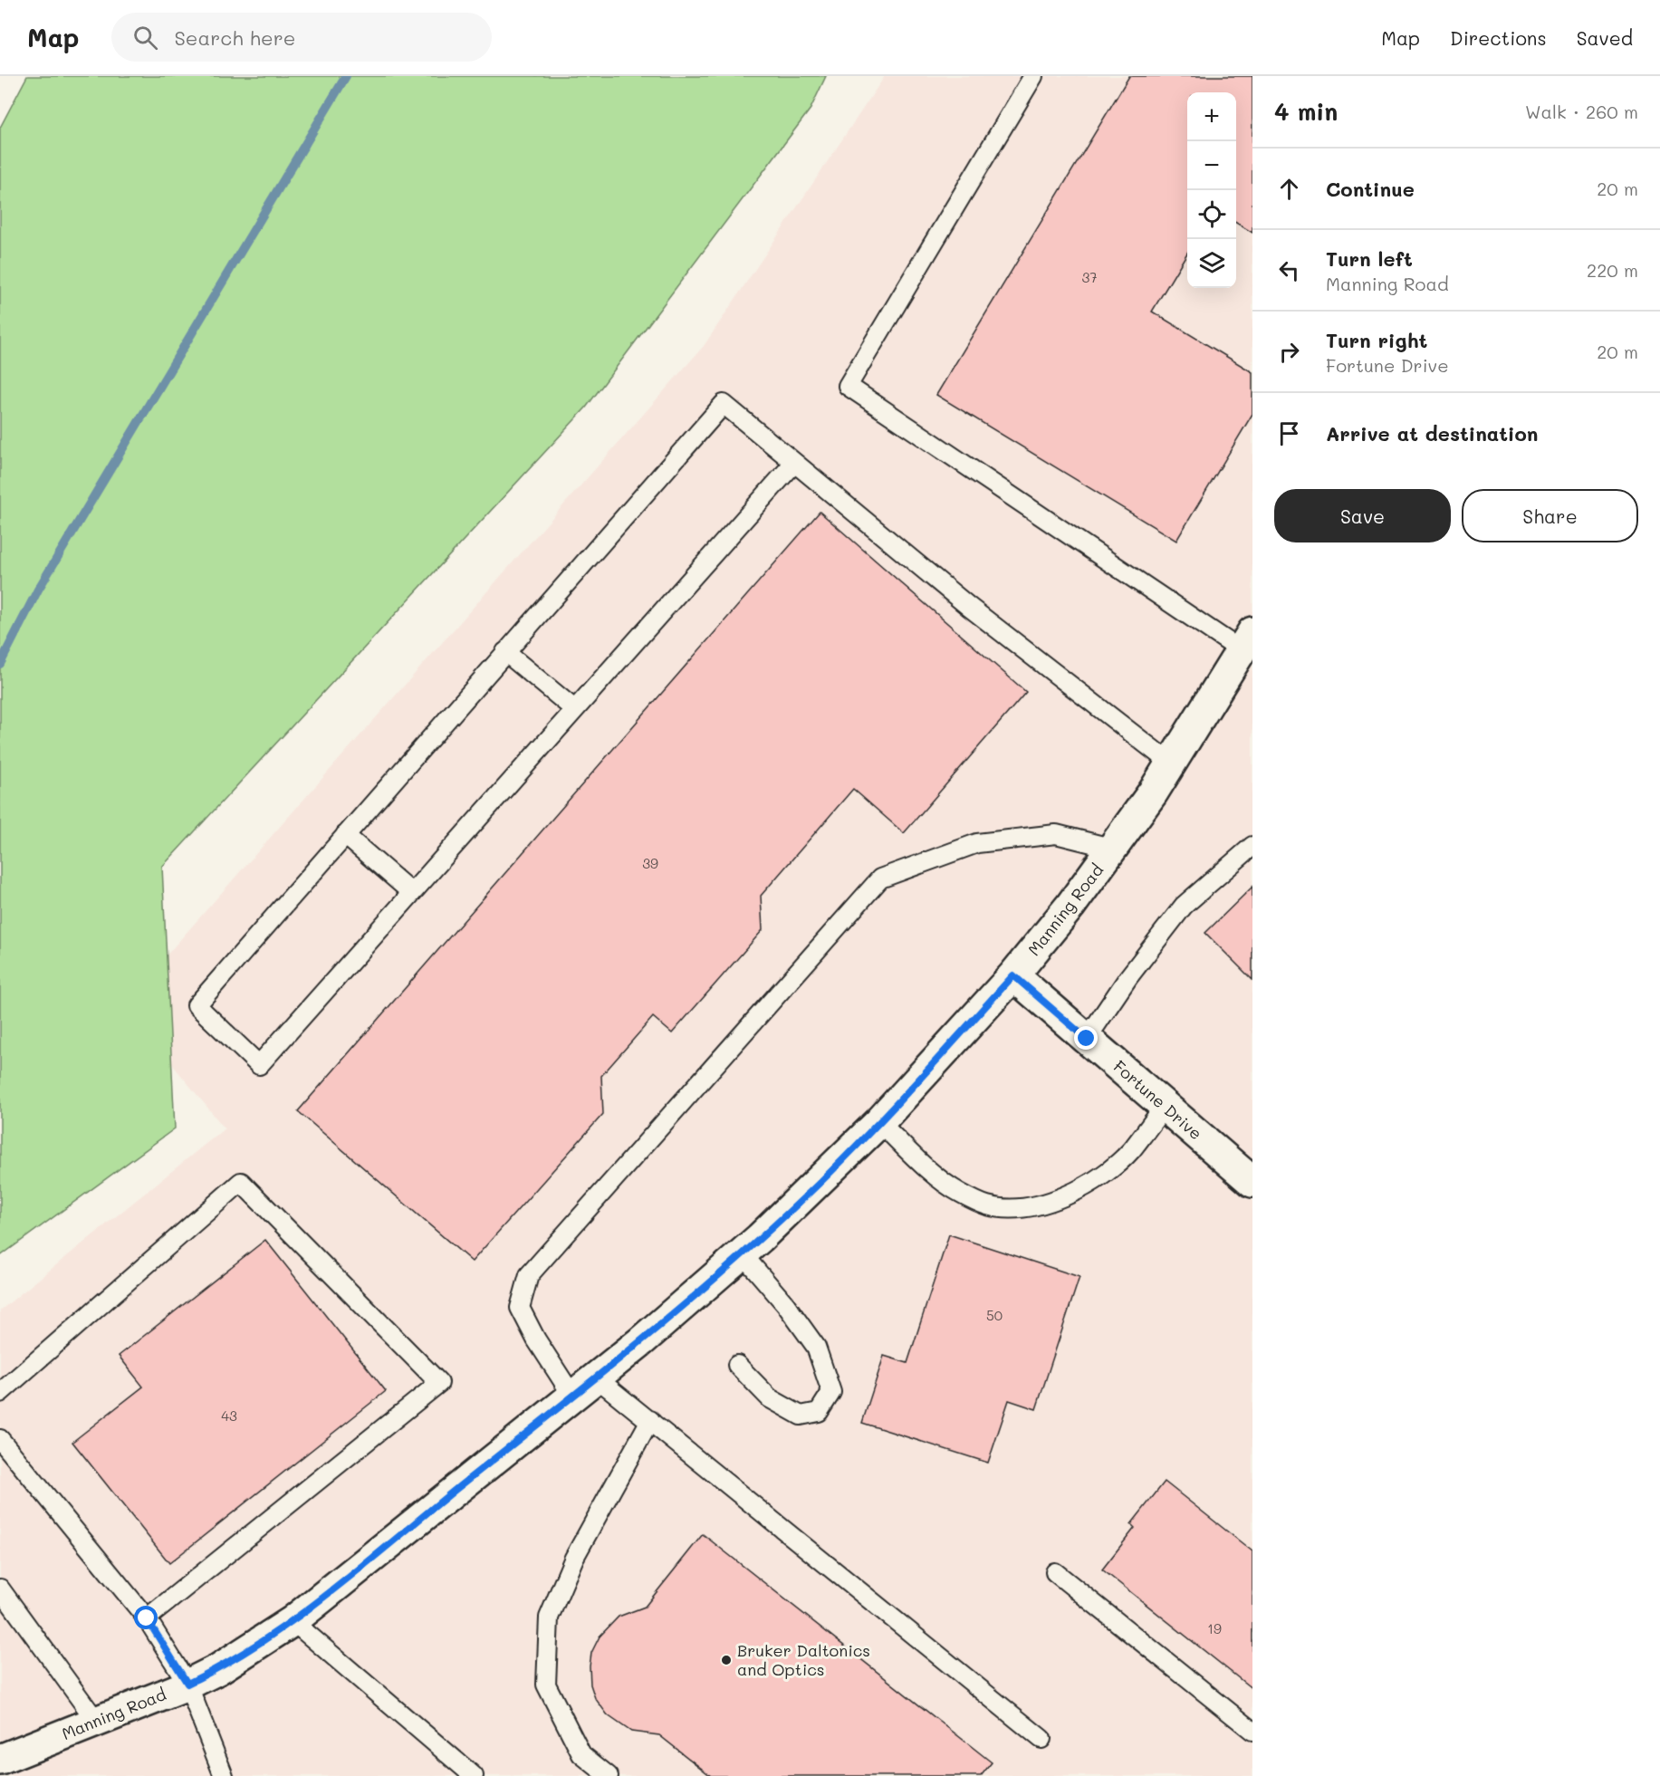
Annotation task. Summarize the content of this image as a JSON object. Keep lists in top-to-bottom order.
{
  "streets": {
    "street": ["Manning Road", "Fortune Drive"]
  },
  "crossings": [
    ["Manning Road", "Fortune Drive"]
  ],
  "places": ["Bruker Daltonics and Optics"],
  "house_numbers": [
    "37",
    "39",
    "50",
    "43",
    "19"
  ],
  "page": {
    "header": "Map",
    "search": "Search here",
    "nav": ["Map", "Directions", "Saved"],
    "heading": ["4 min", "Walk · 260 m"],
    "map_buttons": ["+", "−"],
    "list": [
      ["Continue", "20 m"],
      ["Turn left", "Manning Road", "220 m"],
      ["Turn right", "Fortune Drive", "20 m"],
      "Arrive at destination"
    ],
    "buttons": ["Save", "Share"]
  }
}
